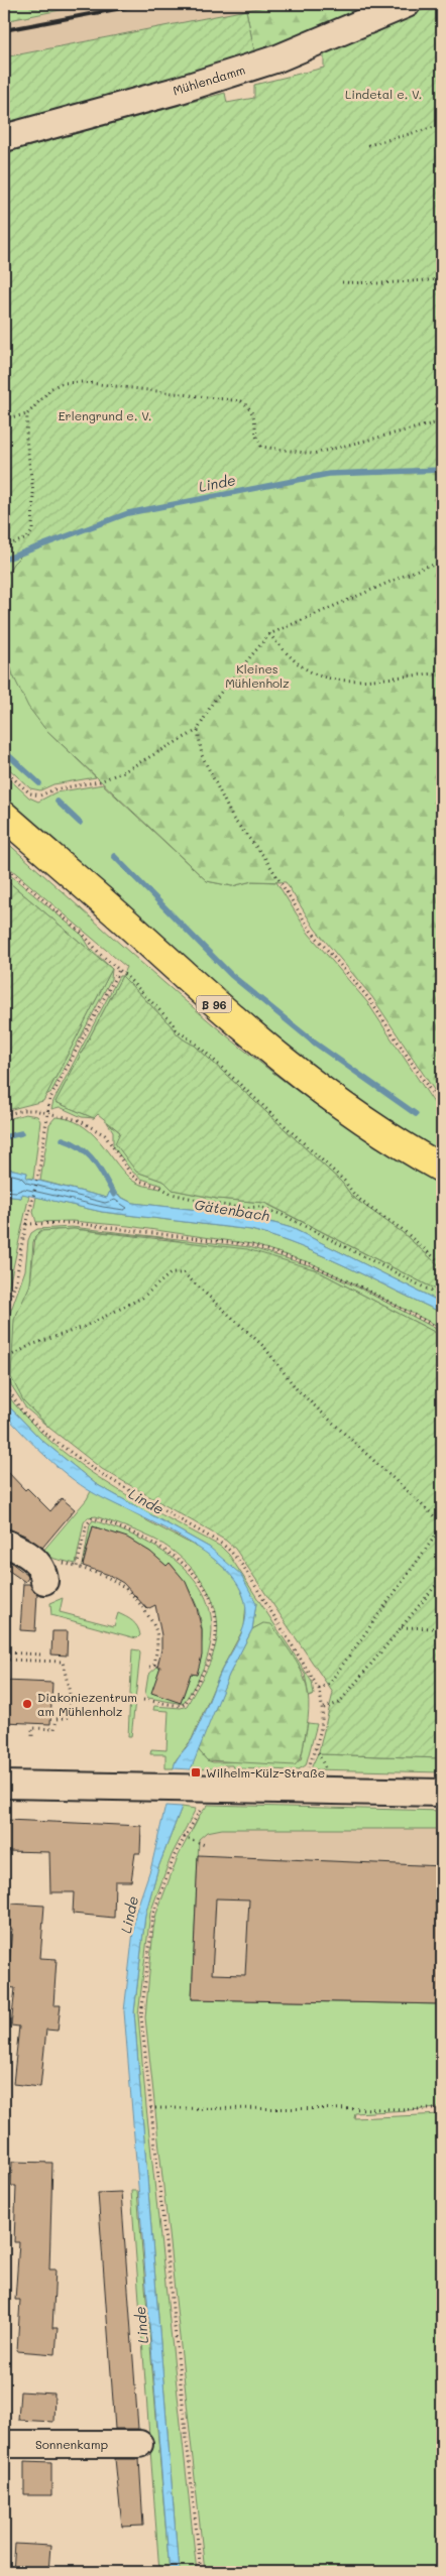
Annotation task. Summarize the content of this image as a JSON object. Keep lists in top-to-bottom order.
{
  "streets": {
    "main road": ["B 96"],
    "street": ["Mühlendamm", "Sonnenkamp"]
  },
  "water": ["Linde", "Gätenbach"],
  "parks": ["Lindetal e. V.", "Erlengrund e. V.", "Kleines Mühlenholz"],
  "places": {
    "other": ["Diakoniezentrum am Mühlenholz"],
    "transit": ["Wilhelm-Külz-Straße"]
  }
}
